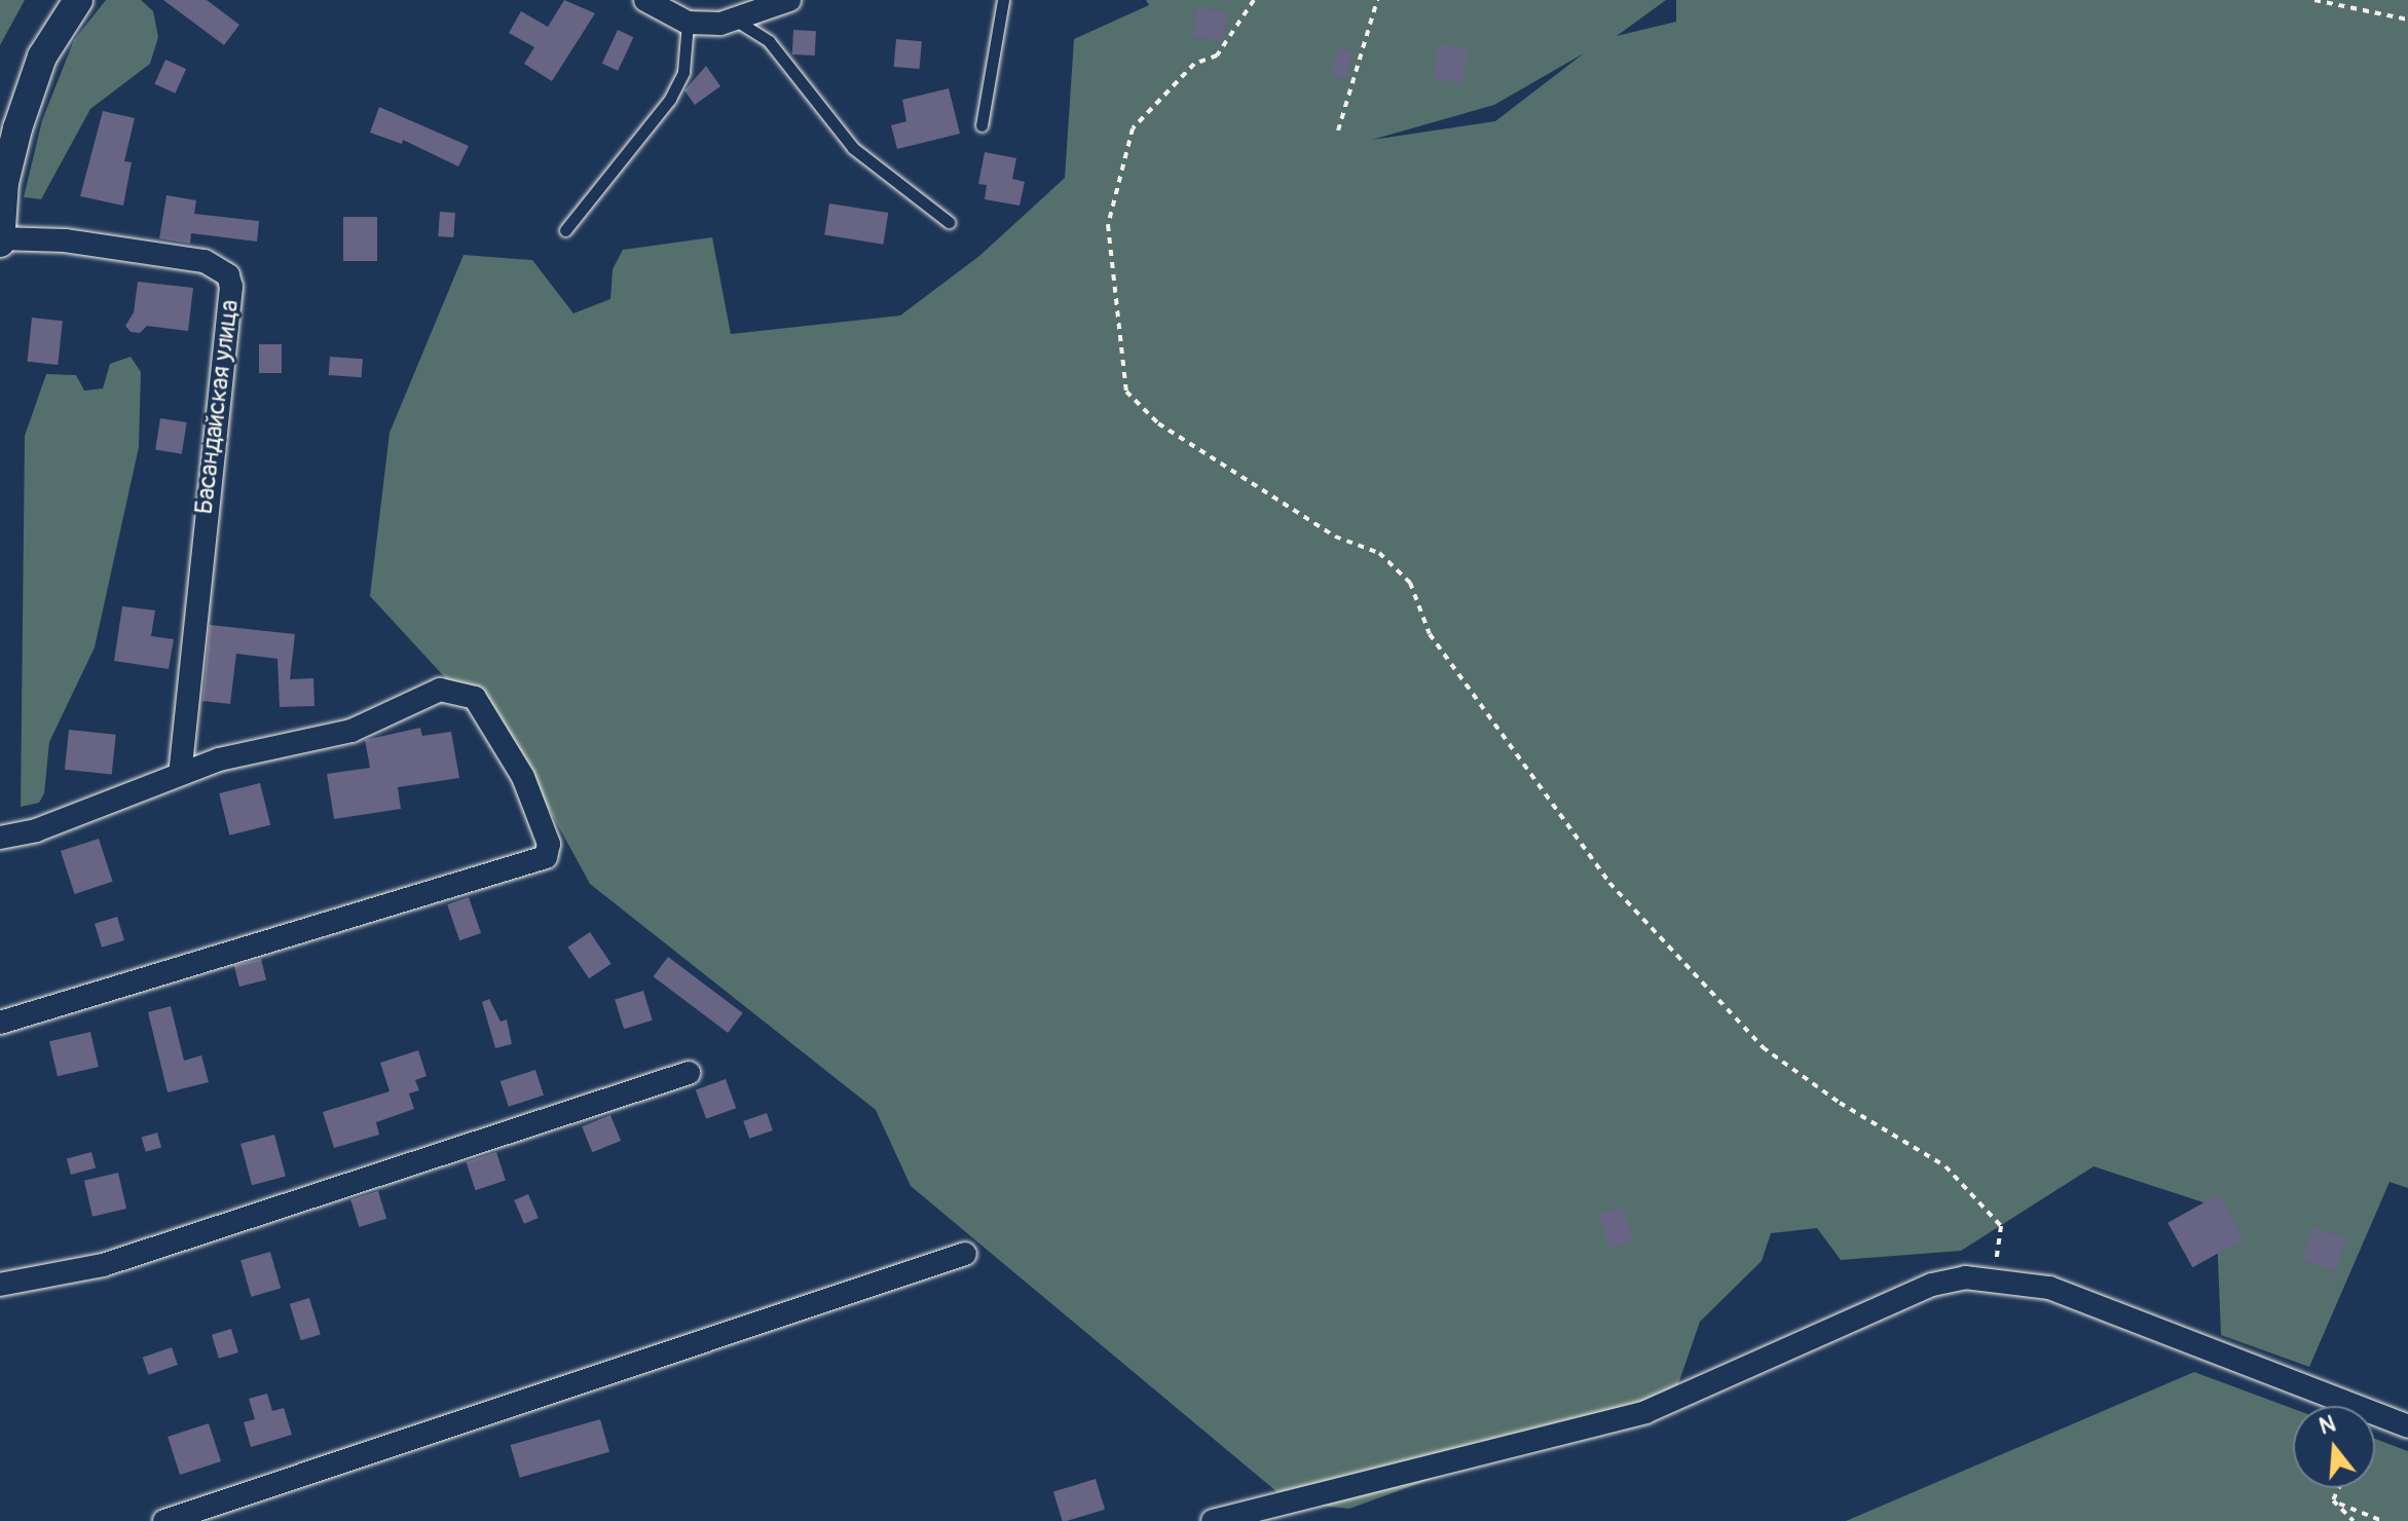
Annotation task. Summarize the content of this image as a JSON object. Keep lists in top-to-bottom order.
{
  "streets": {
    "street": ["Басандайская улица"]
  },
  "north": "top"
}
